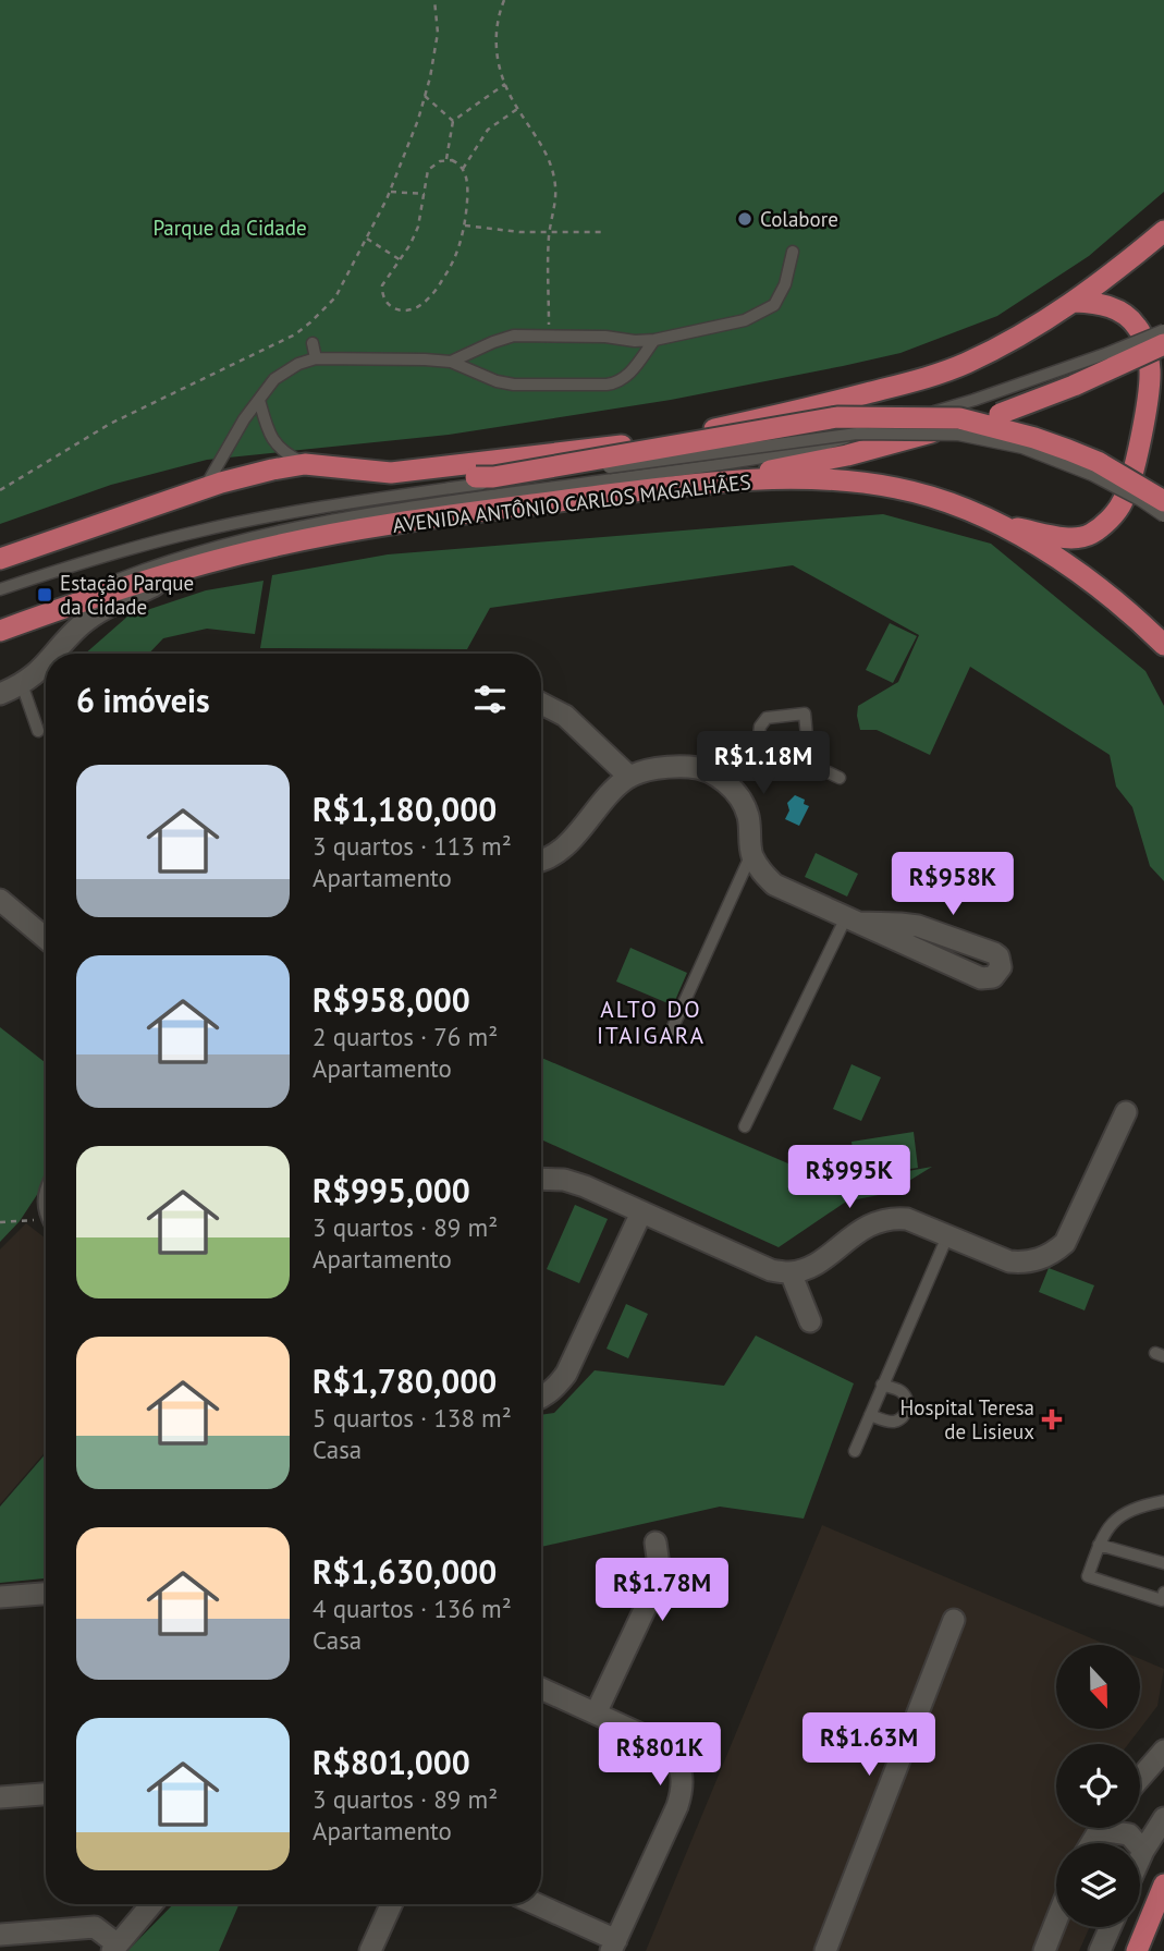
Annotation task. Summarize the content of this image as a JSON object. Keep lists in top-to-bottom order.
{
  "streets": {
    "main road": ["AVENIDA ANTÔNIO CARLOS MAGALHÃES"]
  },
  "districts": ["ALTO DO ITAIGARA"],
  "parks": ["Parque da Cidade"],
  "places": {
    "other": ["Colabore"],
    "transit": ["Estação Parque da Cidade"],
    "health": ["Hospital Teresa de Lisieux"]
  },
  "north": "bottom",
  "page": {
    "heading": "6 imóveis",
    "price": [
      "R$1.18M",
      "R$958K",
      "R$995K",
      "R$1.78M",
      "R$1.63M",
      "R$801K"
    ],
    "list": [
      {
        "name": "R$1,180,000",
        "note": "3 quartos · 113 m² · Apartamento"
      },
      {
        "name": "R$958,000",
        "note": "2 quartos · 76 m² · Apartamento"
      },
      {
        "name": "R$995,000",
        "note": "3 quartos · 89 m² · Apartamento"
      },
      {
        "name": "R$1,780,000",
        "note": "5 quartos · 138 m² · Casa"
      },
      {
        "name": "R$1,630,000",
        "note": "4 quartos · 136 m² · Casa"
      },
      {
        "name": "R$801,000",
        "note": "3 quartos · 89 m² · Apartamento"
      }
    ]
  }
}
